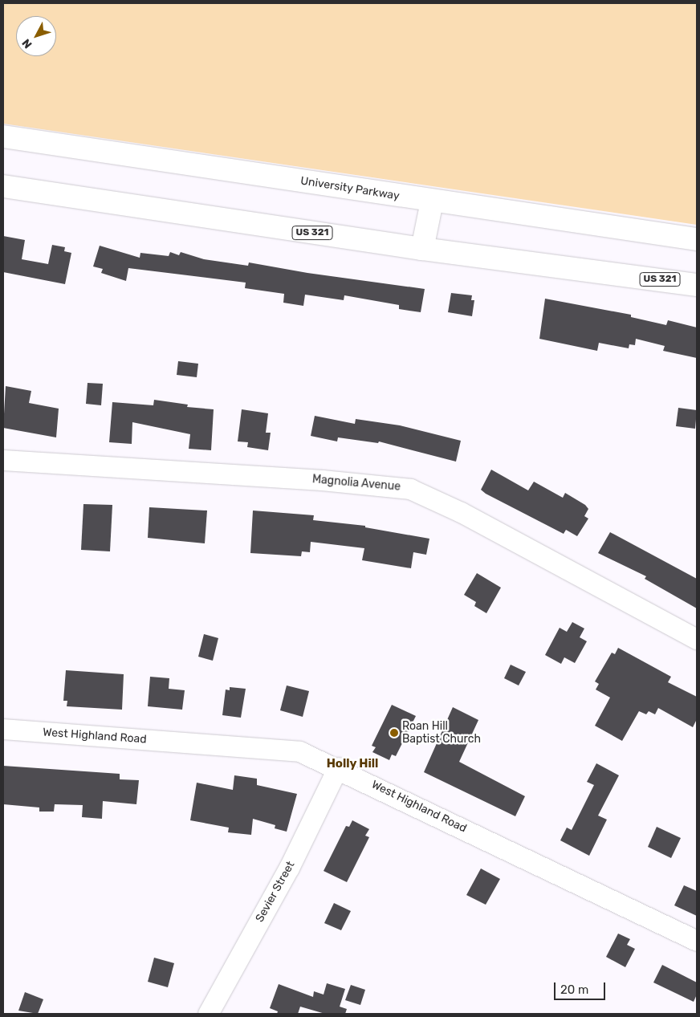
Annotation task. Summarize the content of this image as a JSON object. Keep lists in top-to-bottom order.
{
  "streets": {
    "highway": ["University Parkway", "US 321"],
    "street": ["Magnolia Avenue", "West Highland Road", "Sevier Street"]
  },
  "crossings": [
    ["West Highland Road", "Sevier Street"]
  ],
  "districts": ["Holly Hill"],
  "places": ["Roan Hill Baptist Church"],
  "scale_bar": "20 m",
  "north": "bottom left"
}
